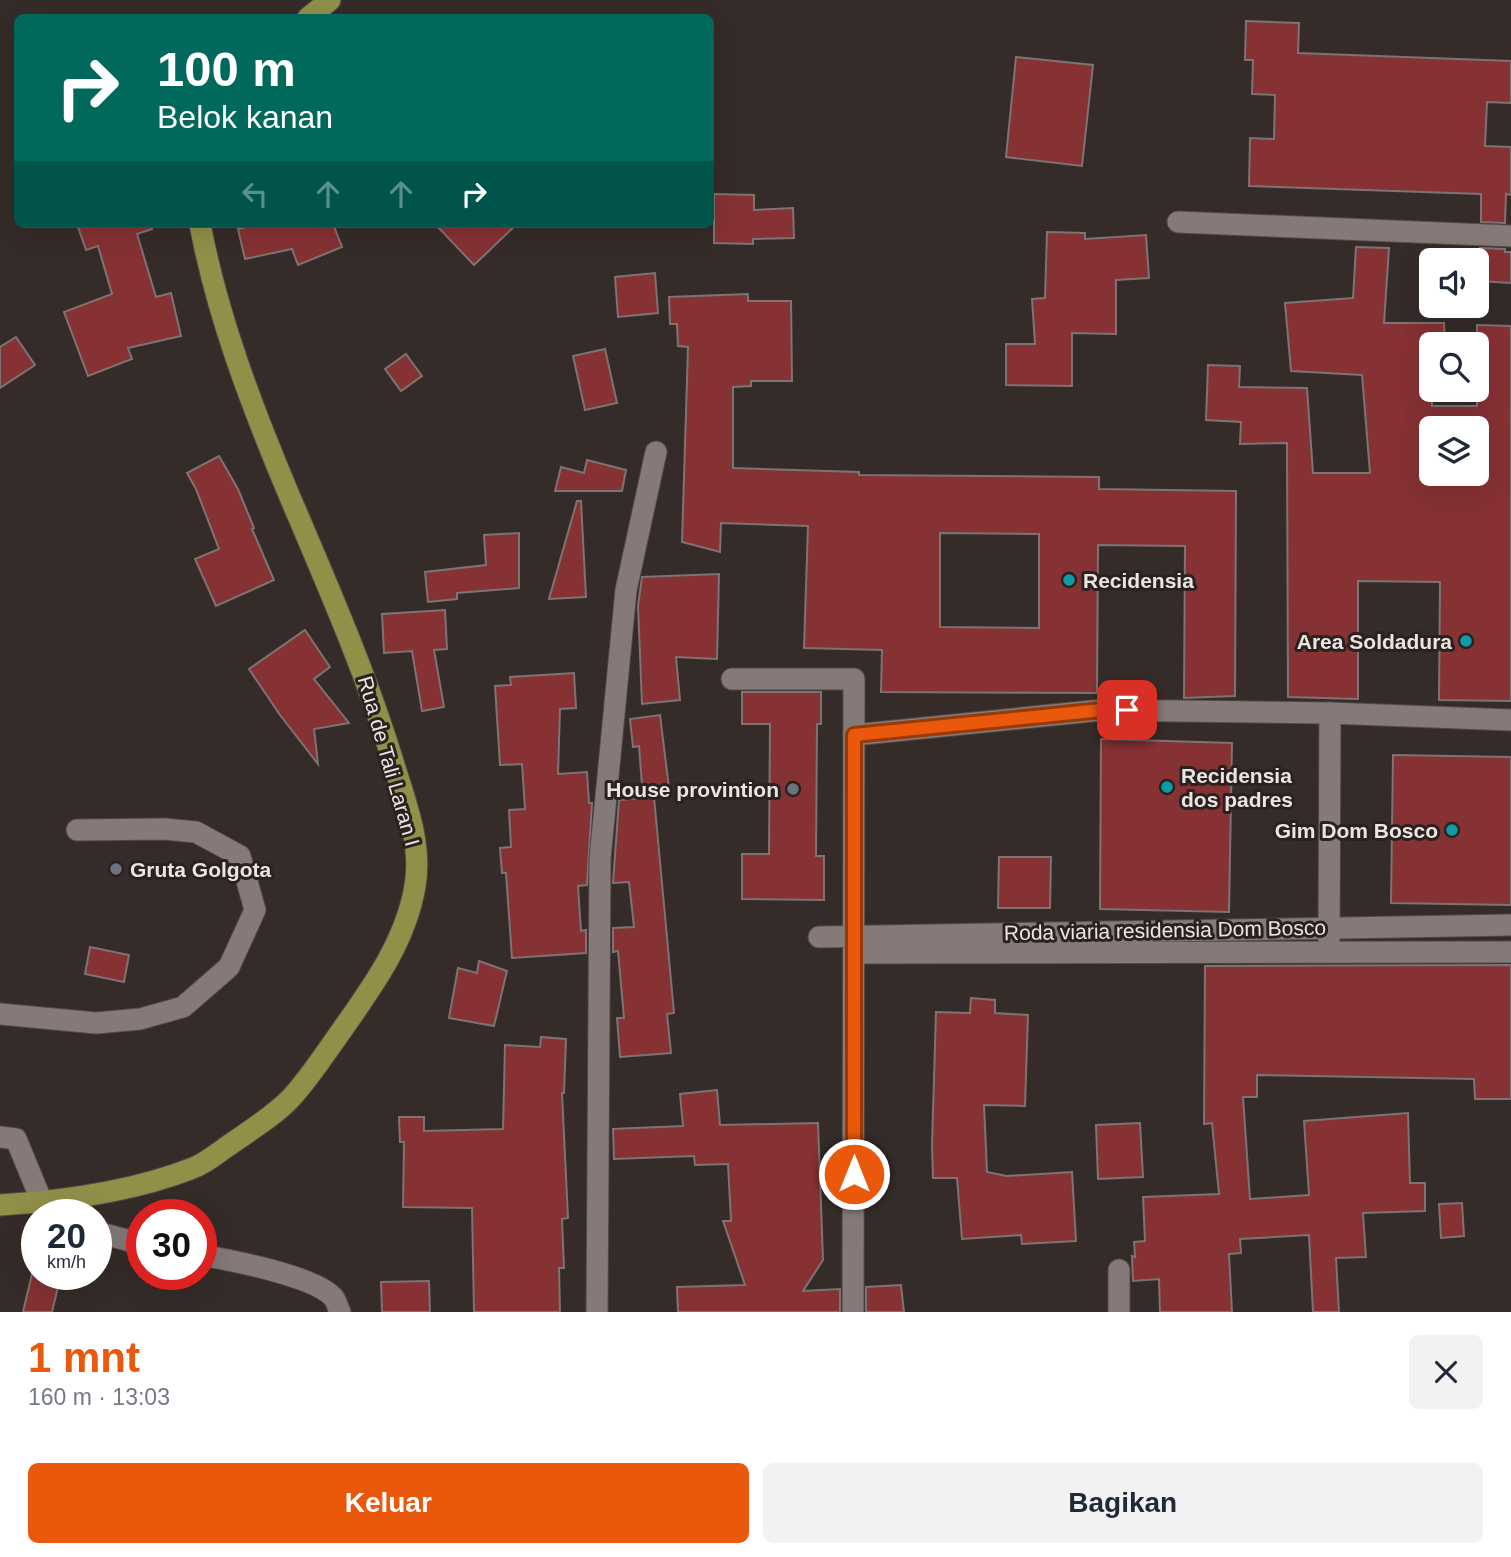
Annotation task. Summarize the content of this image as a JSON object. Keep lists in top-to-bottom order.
{
  "streets": {
    "main road": ["Rua de Tali Laran I"],
    "street": ["Roda viaria residensia Dom Bosco"]
  },
  "places": [
    "Recidensia",
    "Area Soldadura",
    "Recidensia dos padres",
    "House provintion",
    "Gim Dom Bosco",
    "Gruta Golgota"
  ],
  "page": {
    "turn": ["100 m", "Belok kanan"],
    "speed": "20 km/h",
    "limit": "30",
    "heading": ["1 mnt", "160 m · 13:03"],
    "buttons": ["Keluar", "Bagikan"]
  }
}
